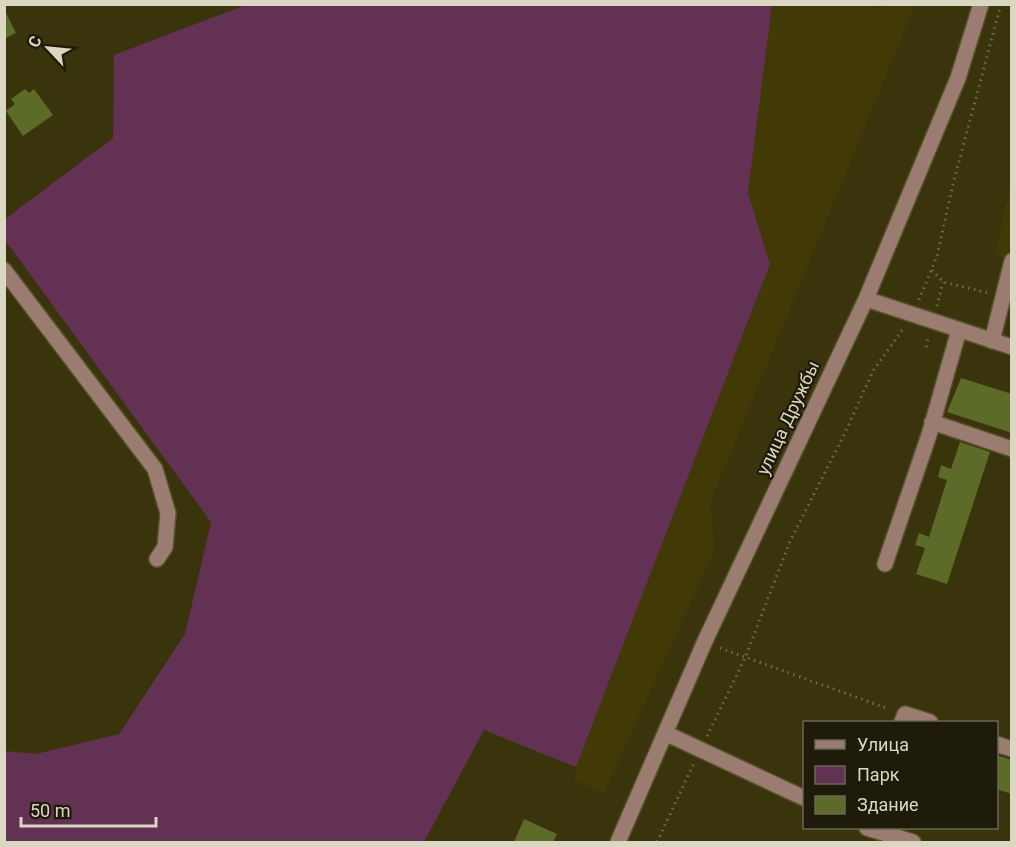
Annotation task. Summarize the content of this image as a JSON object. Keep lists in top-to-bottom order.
{
  "streets": {
    "street": ["улица Дружбы"]
  },
  "legend": ["Улица", "Парк", "Здание"],
  "scale_bar": "50 m",
  "north": "top left"
}
